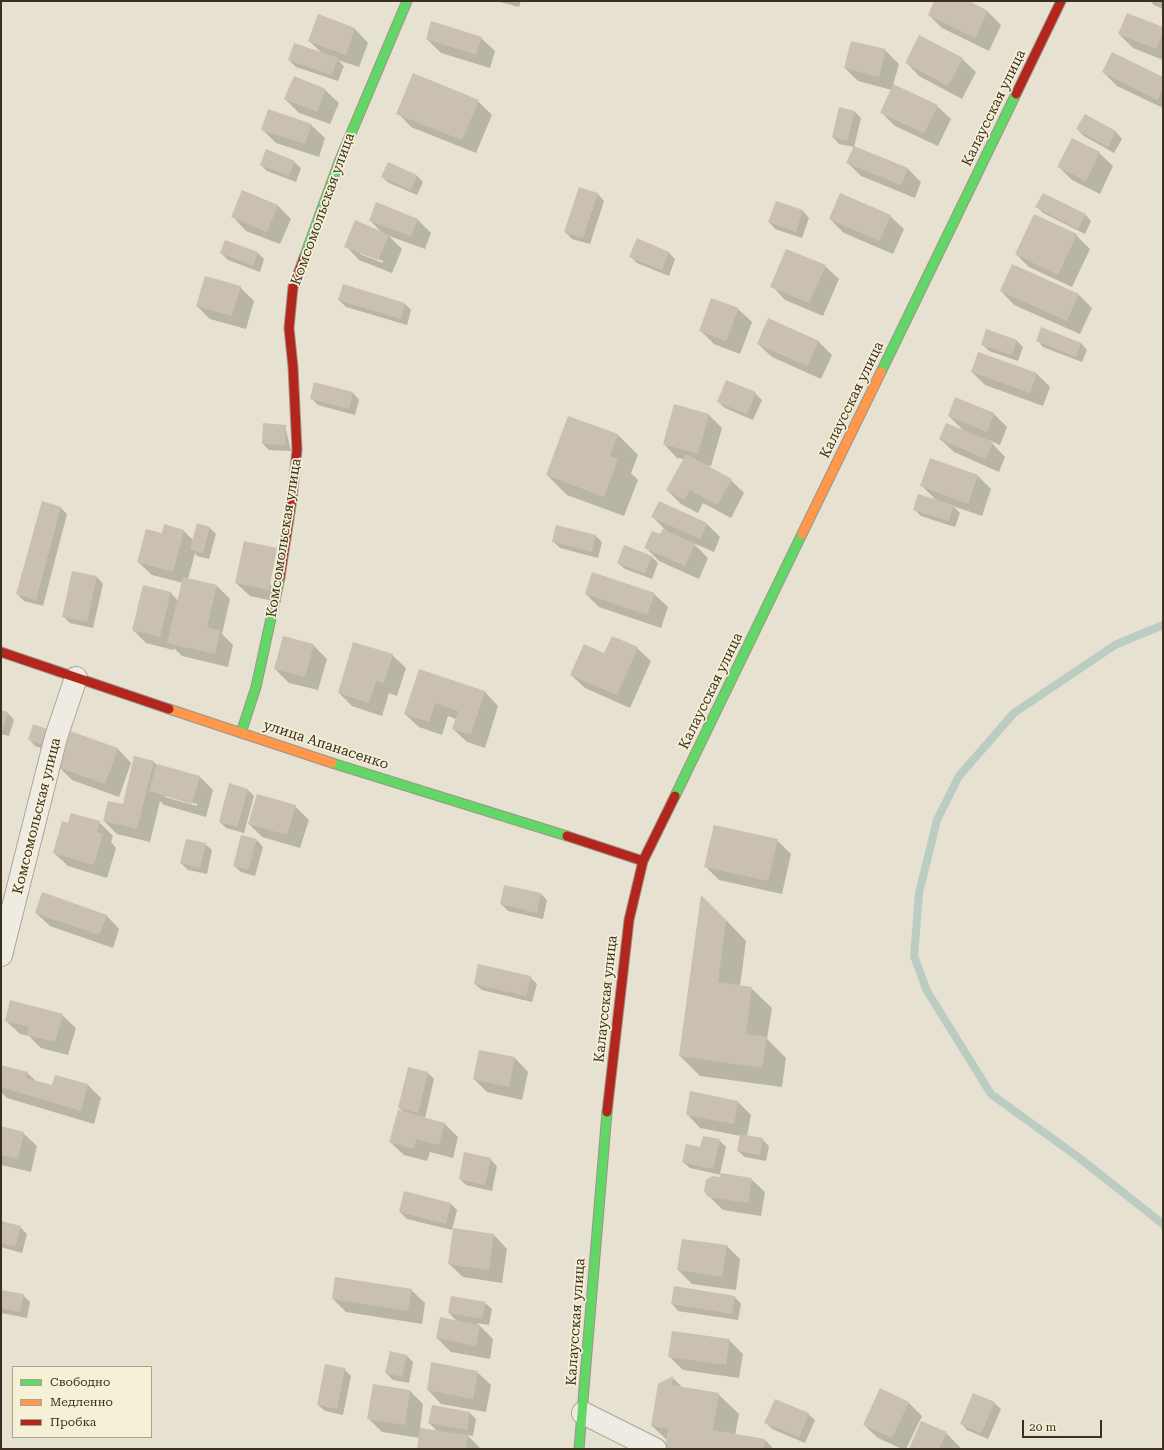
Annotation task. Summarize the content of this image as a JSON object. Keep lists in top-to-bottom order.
{
  "streets": {
    "street": ["Калаусская улица", "Комсомольская улица", "улица Апанасенко"]
  },
  "crossings": [
    ["Калаусская улица", "улица Апанасенко"],
    ["Комсомольская улица", "улица Апанасенко"]
  ],
  "legend": ["Свободно", "Медленно", "Пробка"],
  "scale_bar": "20 m"
}
